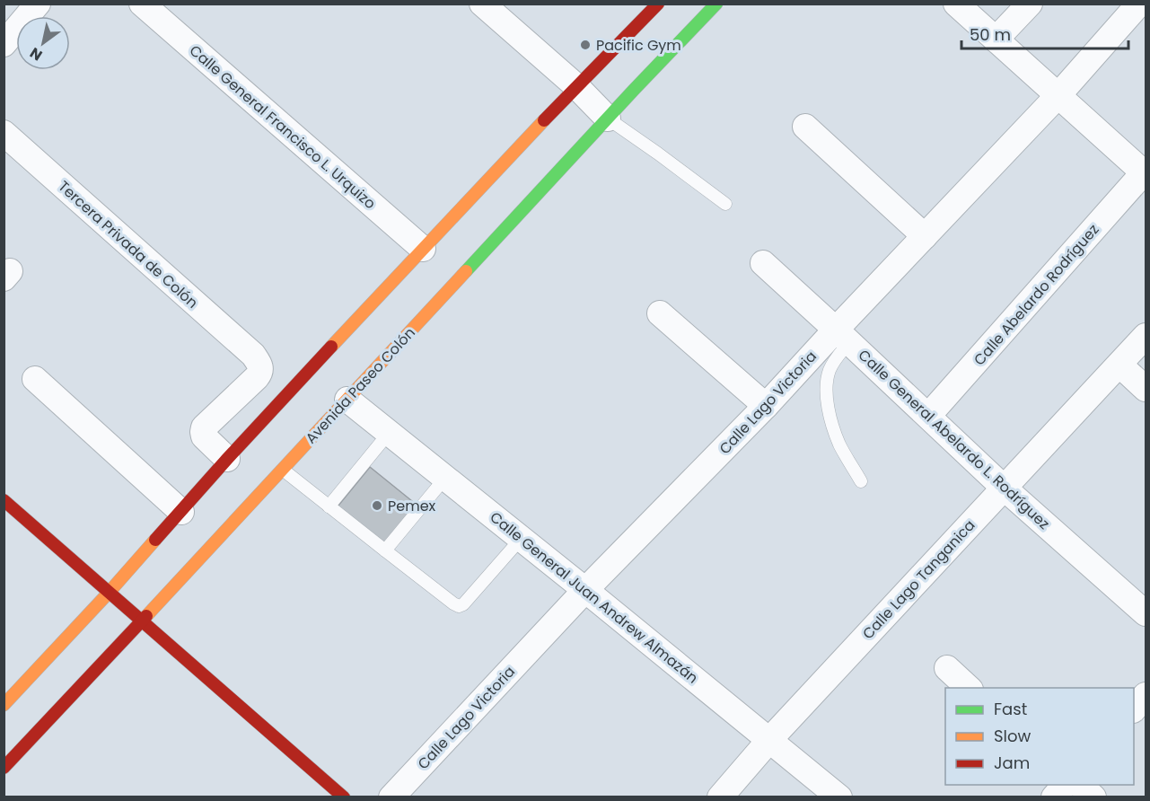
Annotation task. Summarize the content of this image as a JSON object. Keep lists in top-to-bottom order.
{
  "streets": {
    "main road": ["Avenida Paseo Colón"],
    "street": [
      "Calle General Francisco L. Urquizo",
      "Tercera Privada de Colón",
      "Calle Abelardo Rodríguez",
      "Calle Lago Victoria",
      "Calle General Abelardo L. Rodríguez",
      "Calle Lago Tanganica",
      "Calle General Juan Andrew Almazán"
    ]
  },
  "crossings": [
    ["Calle Abelardo Rodríguez", "Calle General Abelardo L. Rodríguez"],
    ["Avenida Paseo Colón", "Calle General Juan Andrew Almazán"],
    ["Calle Lago Victoria", "Calle General Abelardo L. Rodríguez"],
    ["Calle Lago Victoria", "Calle General Juan Andrew Almazán"],
    ["Calle General Abelardo L. Rodríguez", "Calle Lago Tanganica"],
    ["Calle Lago Tanganica", "Calle General Juan Andrew Almazán"]
  ],
  "places": ["Pacific Gym", "Pemex"],
  "legend": ["Fast", "Slow", "Jam"],
  "scale_bar": "50 m",
  "north": "bottom left"
}
